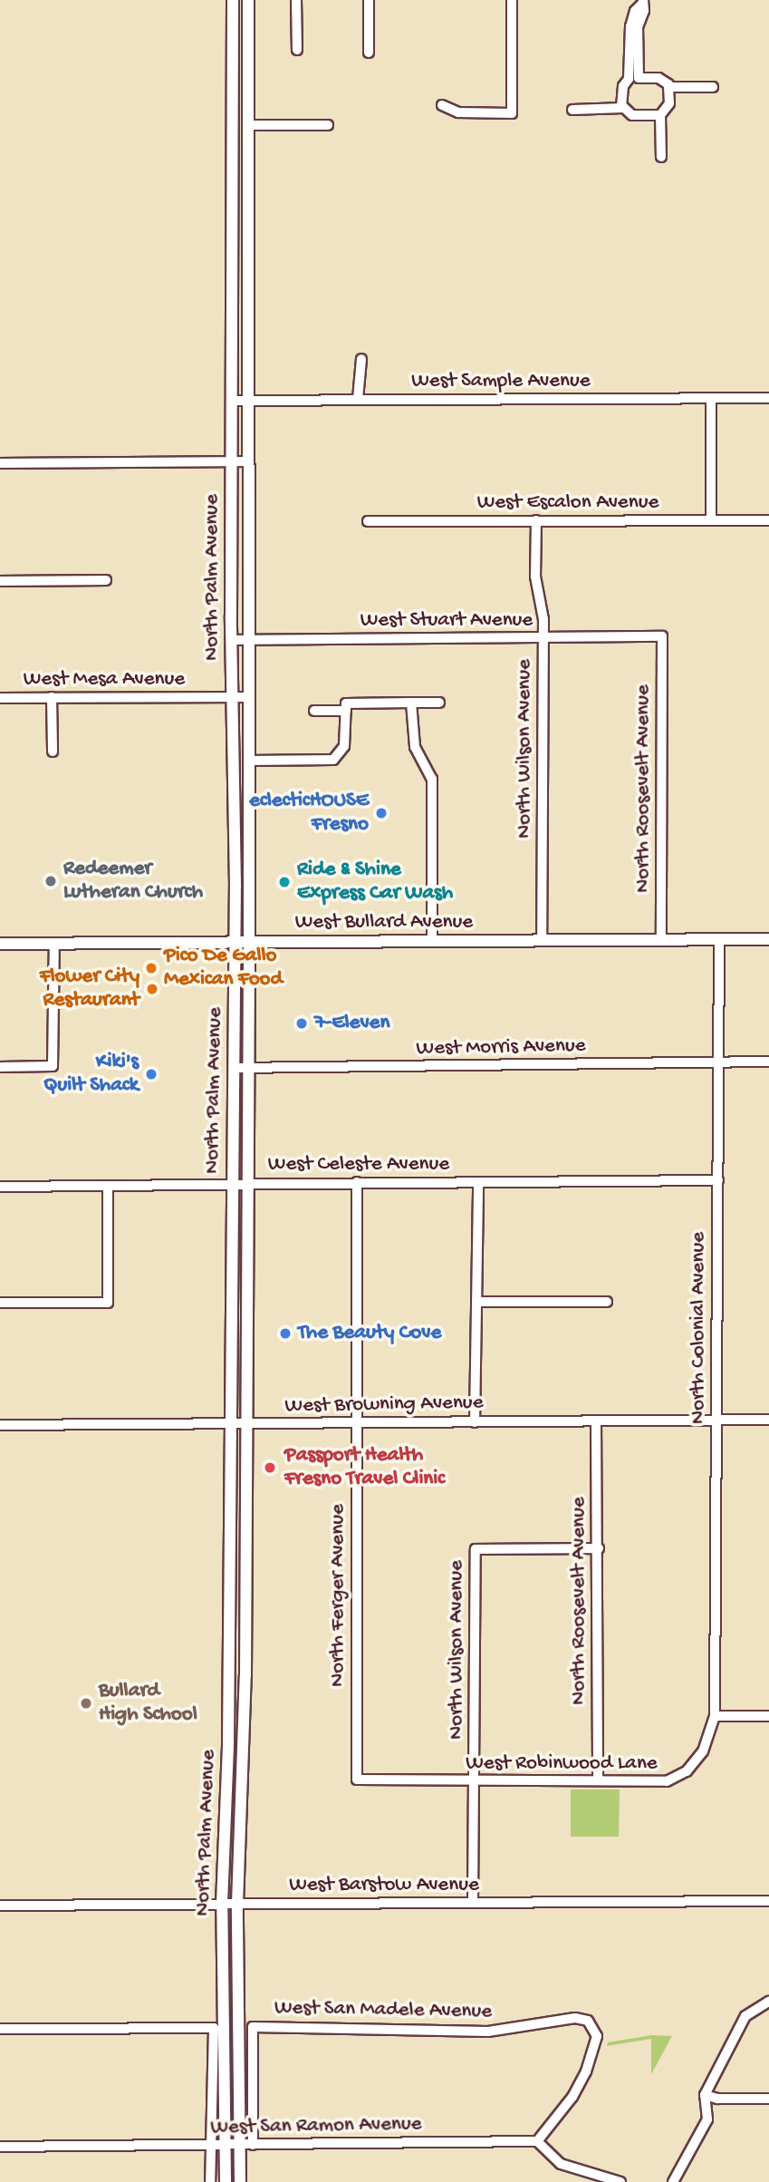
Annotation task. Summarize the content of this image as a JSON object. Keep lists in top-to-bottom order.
{
  "streets": {
    "main road": ["North Palm Avenue", "West Bullard Avenue"],
    "street": [
      "West Sample Avenue",
      "West Escalon Avenue",
      "West Stuart Avenue",
      "West Mesa Avenue",
      "North Wilson Avenue",
      "North Roosevelt Avenue",
      "West Morris Avenue",
      "West Celeste Avenue",
      "North Colonial Avenue",
      "West Browning Avenue",
      "North Ferger Avenue",
      "West Robinwood Lane",
      "West Barstow Avenue",
      "West San Madele Avenue",
      "West San Ramon Avenue"
    ]
  },
  "crossings": [
    ["West Sample Avenue", "North Palm Avenue"],
    ["West Escalon Avenue", "North Wilson Avenue"],
    ["North Palm Avenue", "West Stuart Avenue"],
    ["North Palm Avenue", "West Mesa Avenue"],
    ["North Palm Avenue", "West Bullard Avenue"],
    ["North Palm Avenue", "West Morris Avenue"],
    ["North Palm Avenue", "West Celeste Avenue"],
    ["North Palm Avenue", "West Browning Avenue"],
    ["North Palm Avenue", "West Barstow Avenue"],
    ["North Palm Avenue", "West San Ramon Avenue"],
    ["West Stuart Avenue", "North Wilson Avenue"],
    ["West Stuart Avenue", "North Roosevelt Avenue"],
    ["North Wilson Avenue", "North Roosevelt Avenue"],
    ["North Wilson Avenue", "West Bullard Avenue"],
    ["North Wilson Avenue", "West Robinwood Lane"],
    ["North Wilson Avenue", "West Barstow Avenue"],
    ["North Roosevelt Avenue", "West Bullard Avenue"],
    ["North Roosevelt Avenue", "West Browning Avenue"],
    ["North Roosevelt Avenue", "West Robinwood Lane"],
    ["West Bullard Avenue", "North Colonial Avenue"],
    ["West Morris Avenue", "North Colonial Avenue"],
    ["West Celeste Avenue", "North Colonial Avenue"],
    ["West Celeste Avenue", "North Ferger Avenue"],
    ["North Colonial Avenue", "West Browning Avenue"],
    ["North Colonial Avenue", "West Robinwood Lane"],
    ["West Browning Avenue", "North Ferger Avenue"],
    ["North Ferger Avenue", "West Robinwood Lane"],
    ["West San Madele Avenue", "West San Ramon Avenue"]
  ],
  "places": [
    "eclecticHOUSE Fresno",
    "Redeemer Lutheran Church",
    "Ride & Shine Express Car Wash",
    "Pico De Gallo Mexican Food",
    "Flower City Restaurant",
    "7-Eleven",
    "Kiki's Quilt Shack",
    "The Beauty Cove",
    "Passport Health Fresno Travel Clinic",
    "Bullard High School"
  ]
}
